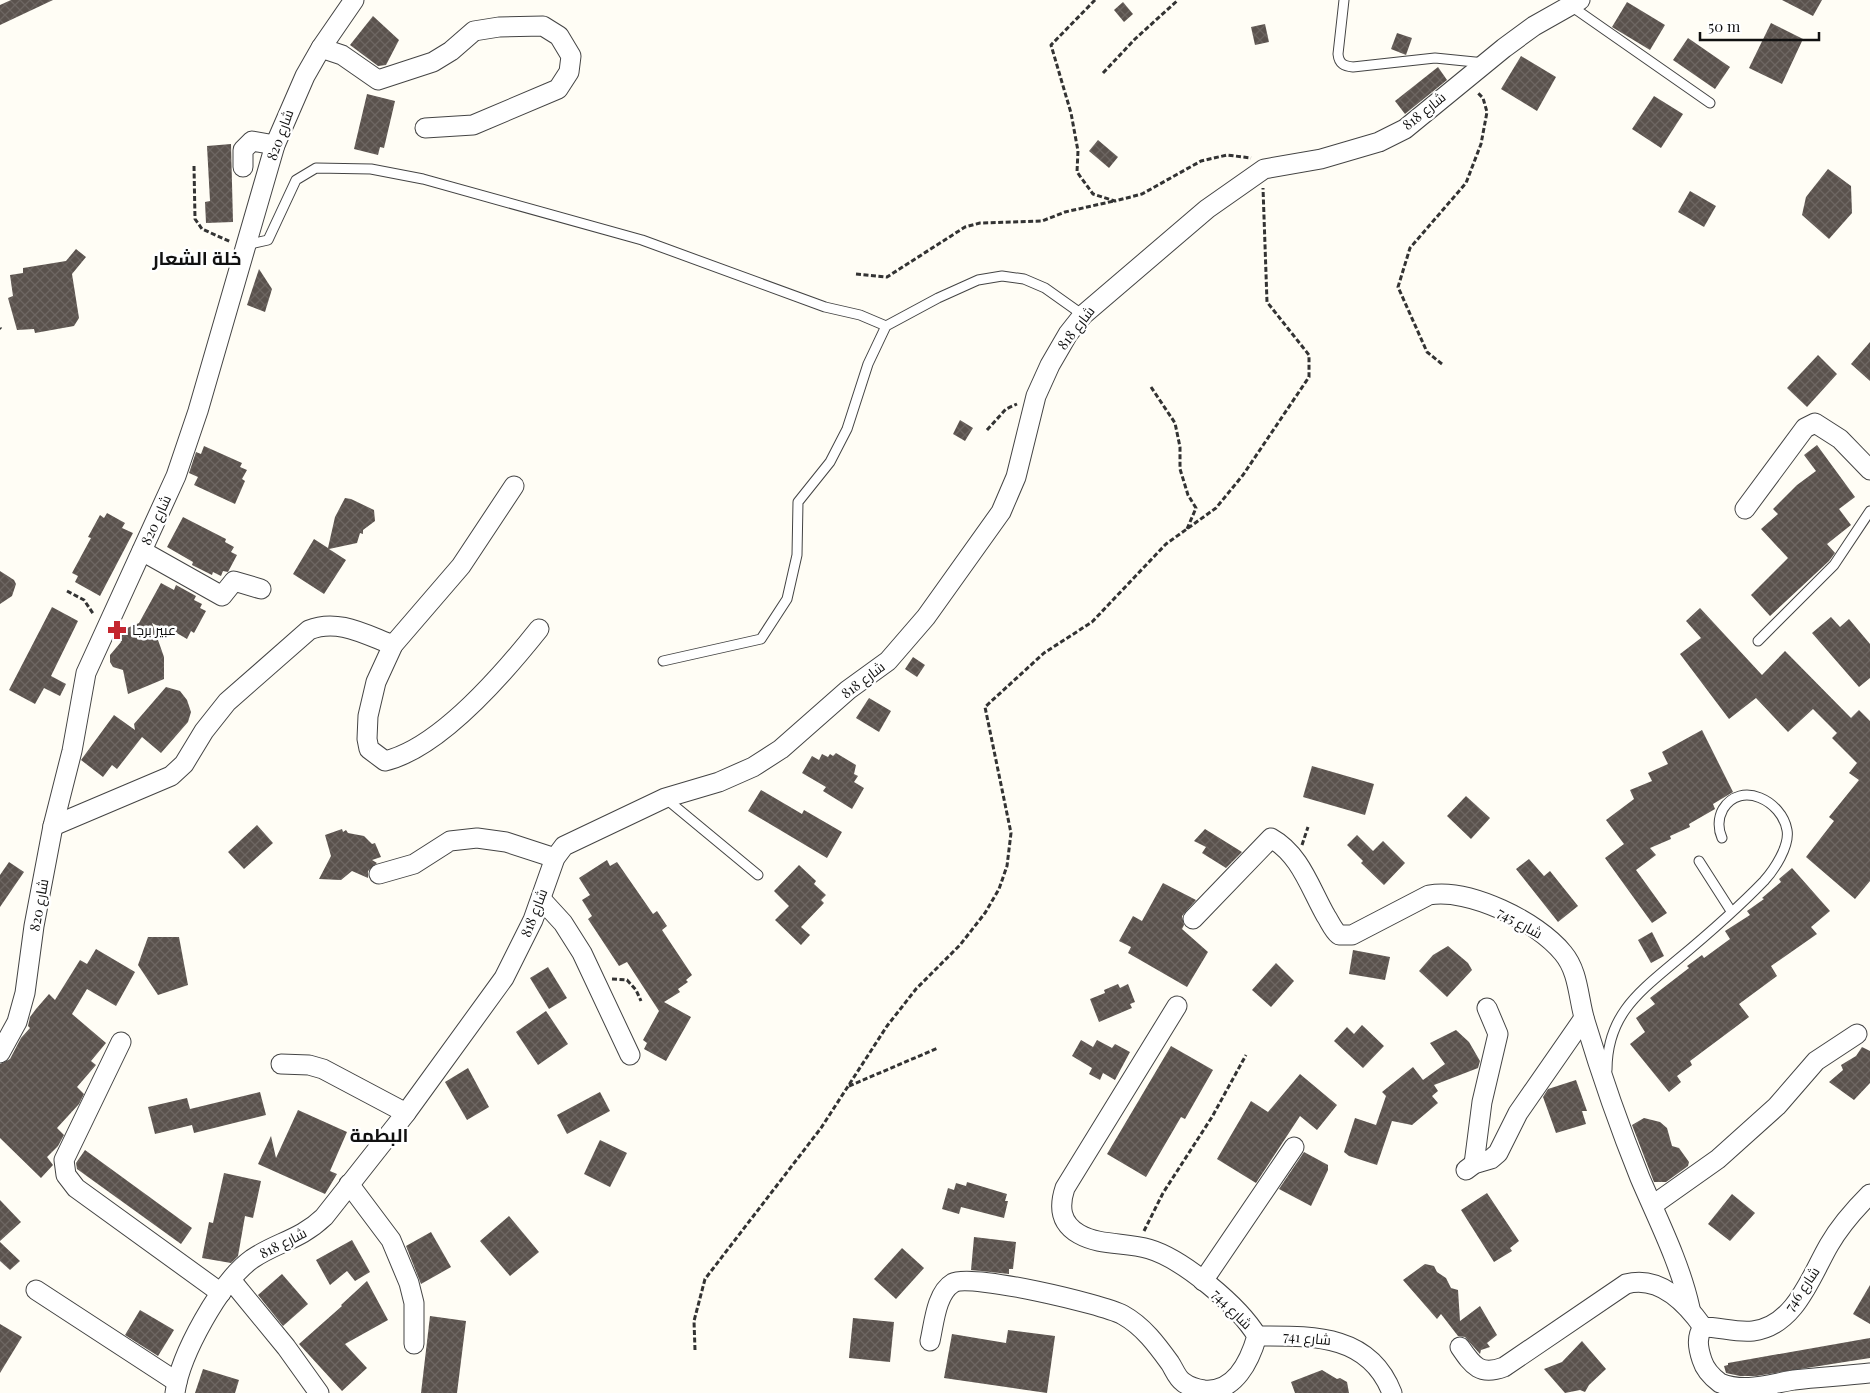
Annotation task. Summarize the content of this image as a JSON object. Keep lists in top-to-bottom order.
{
  "streets": {
    "street": [
      "شارع 818",
      "شارع 820",
      "شارع 745",
      "شارع 746",
      "شارع 744",
      "شارع 741"
    ]
  },
  "crossings": [
    ["شارع 744", "شارع 741"]
  ],
  "districts": ["خلة الشعار", "البطمة"],
  "places": {
    "pharmacy": ["عبير برجا"]
  },
  "scale_bar": "50 m"
}
